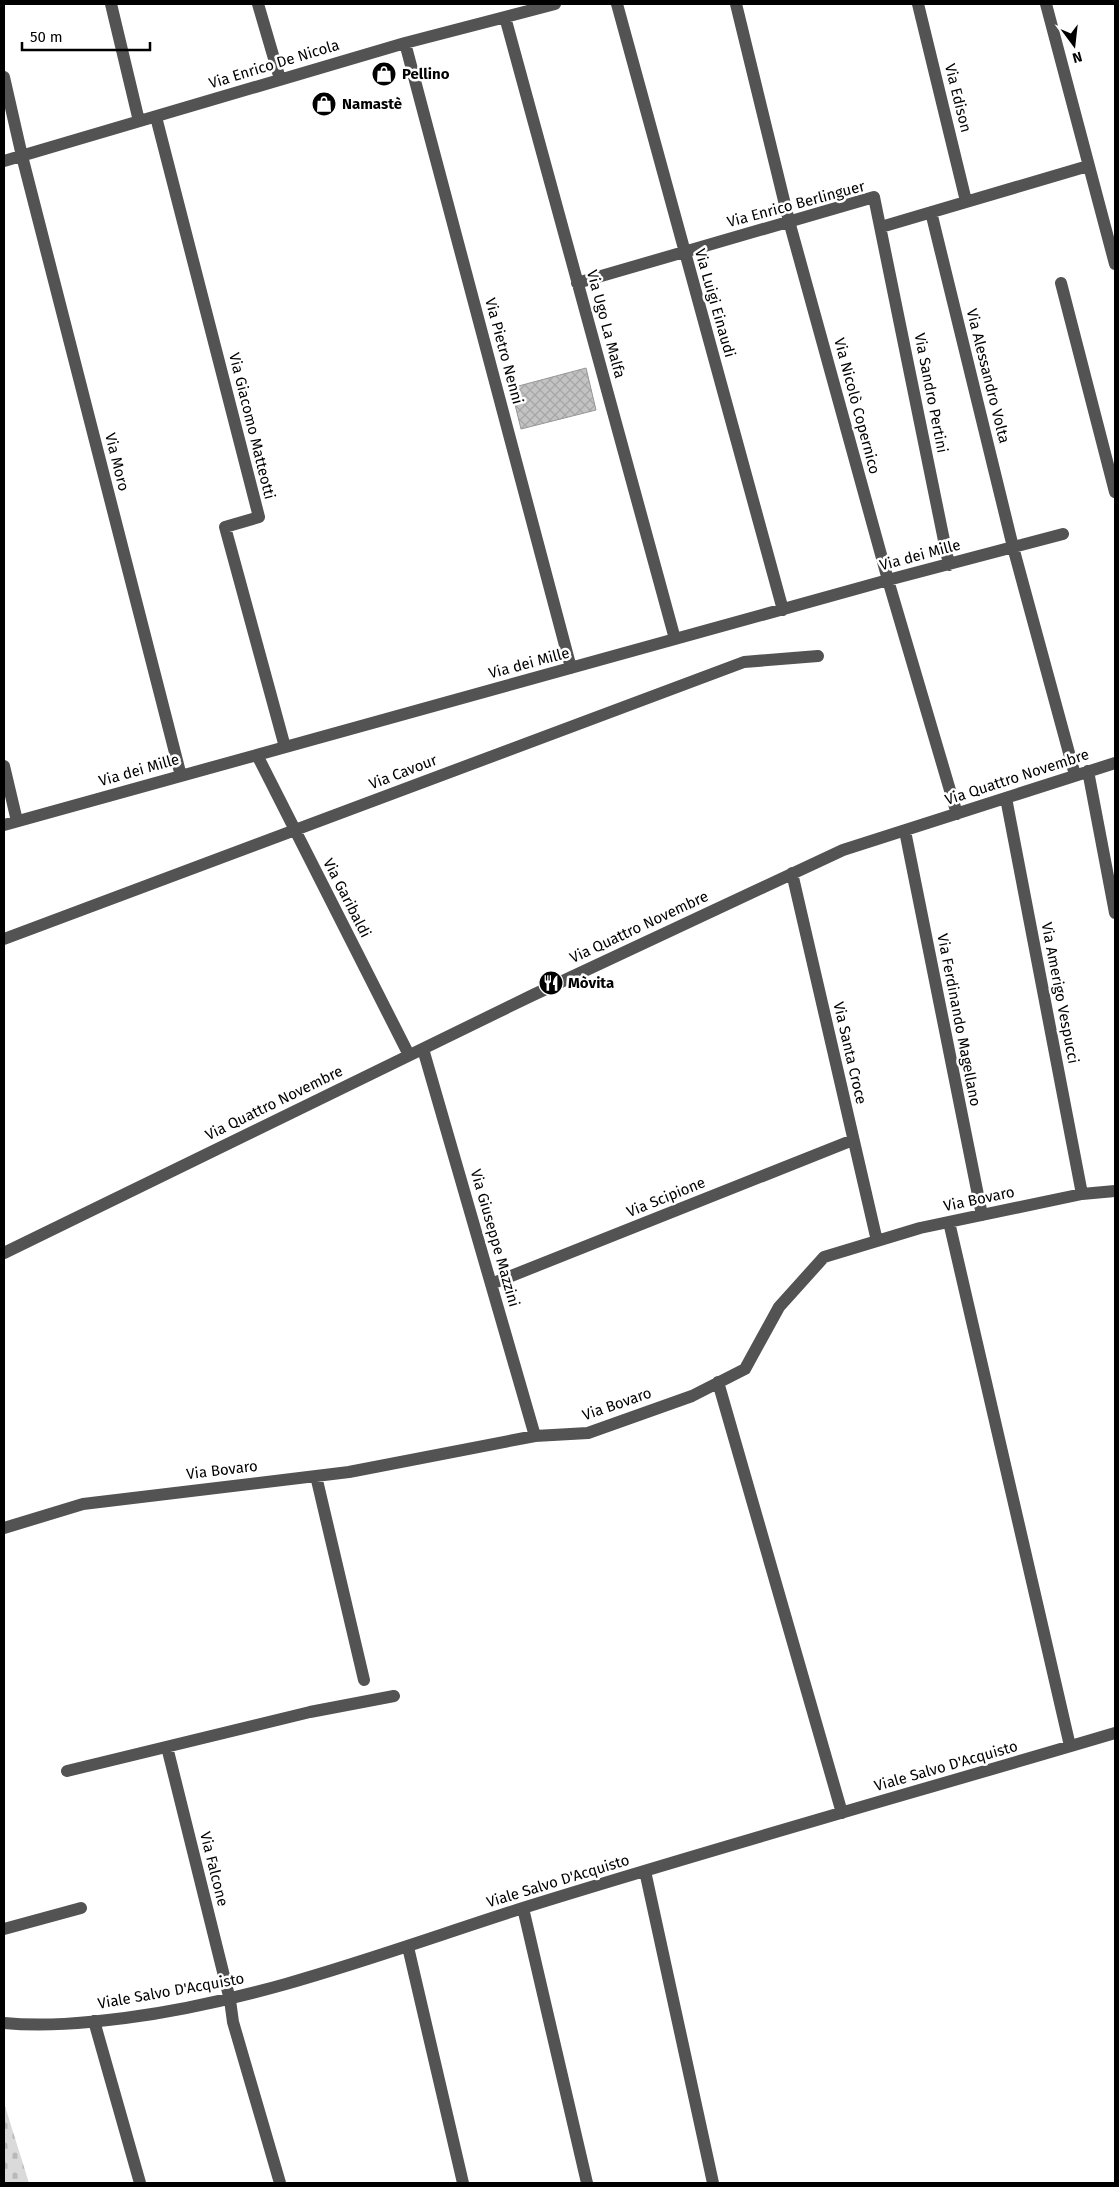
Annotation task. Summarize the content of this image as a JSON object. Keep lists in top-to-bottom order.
{
  "streets": {
    "street": [
      "Via Enrico De Nicola",
      "Via Edison",
      "Via Enrico Berlinguer",
      "Via Luigi Einaudi",
      "Via Ugo La Malfa",
      "Via Pietro Nenni",
      "Via Alessandro Volta",
      "Via Sandro Pertini",
      "Via Nicolò Copernico",
      "Via Giacomo Matteotti",
      "Via Moro",
      "Via dei Mille",
      "Via Cavour",
      "Via Quattro Novembre",
      "Via Garibaldi",
      "Via Amerigo Vespucci",
      "Via Ferdinando Magellano",
      "Via Santa Croce",
      "Via Scipione",
      "Via Bovaro",
      "Via Giuseppe Mazzini",
      "Viale Salvo D'Acquisto",
      "Via Falcone"
    ]
  },
  "crossings": [
    ["Via Enrico De Nicola", "Via Ugo La Malfa"],
    ["Via Enrico De Nicola", "Via Pietro Nenni"],
    ["Via Enrico De Nicola", "Via Giacomo Matteotti"],
    ["Via Enrico De Nicola", "Via Moro"],
    ["Via Enrico Berlinguer", "Via Luigi Einaudi"],
    ["Via Enrico Berlinguer", "Via Ugo La Malfa"],
    ["Via Enrico Berlinguer", "Via Sandro Pertini"],
    ["Via Enrico Berlinguer", "Via Nicolò Copernico"],
    ["Via Luigi Einaudi", "Via dei Mille"],
    ["Via Ugo La Malfa", "Via dei Mille"],
    ["Via Pietro Nenni", "Via dei Mille"],
    ["Via Alessandro Volta", "Via dei Mille"],
    ["Via Alessandro Volta", "Via Quattro Novembre"],
    ["Via Sandro Pertini", "Via dei Mille"],
    ["Via Nicolò Copernico", "Via dei Mille"],
    ["Via Nicolò Copernico", "Via Quattro Novembre"],
    ["Via Giacomo Matteotti", "Via dei Mille"],
    ["Via Moro", "Via dei Mille"],
    ["Via dei Mille", "Via Garibaldi"],
    ["Via Cavour", "Via Garibaldi"],
    ["Via Quattro Novembre", "Via Garibaldi"],
    ["Via Quattro Novembre", "Via Amerigo Vespucci"],
    ["Via Quattro Novembre", "Via Ferdinando Magellano"],
    ["Via Quattro Novembre", "Via Santa Croce"],
    ["Via Quattro Novembre", "Via Giuseppe Mazzini"],
    ["Via Amerigo Vespucci", "Via Bovaro"],
    ["Via Ferdinando Magellano", "Via Bovaro"],
    ["Via Santa Croce", "Via Scipione"],
    ["Via Santa Croce", "Via Bovaro"],
    ["Via Scipione", "Via Giuseppe Mazzini"],
    ["Via Bovaro", "Via Giuseppe Mazzini"],
    ["Viale Salvo D'Acquisto", "Via Falcone"]
  ],
  "places": {
    "shop": ["Pellino", "Namastè"],
    "restaurant": ["Mòvita"]
  },
  "scale_bar": "50 m",
  "north": "bottom"
}
